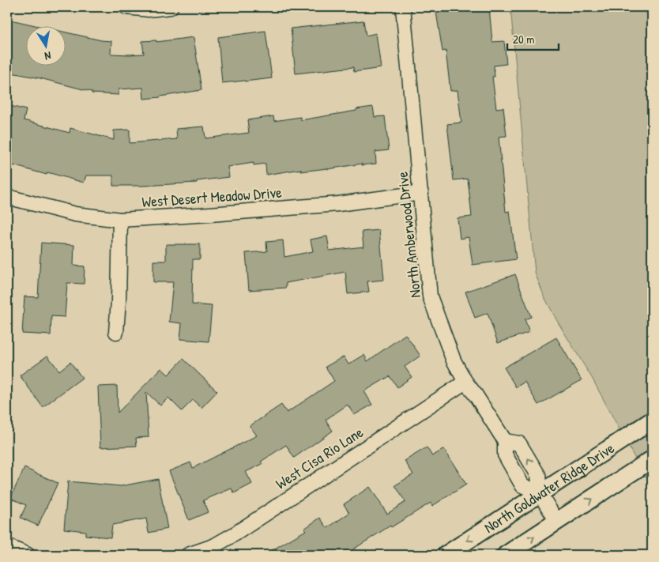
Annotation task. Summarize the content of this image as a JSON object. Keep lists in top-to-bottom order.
{
  "streets": {
    "street": [
      "West Desert Meadow Drive",
      "North Amberwood Drive",
      "West Cisa Rio Lane",
      "North Goldwater Ridge Drive"
    ]
  },
  "crossings": [
    ["West Desert Meadow Drive", "North Amberwood Drive"],
    ["North Amberwood Drive", "West Cisa Rio Lane"],
    ["North Amberwood Drive", "North Goldwater Ridge Drive"]
  ],
  "scale_bar": "20 m",
  "north": "bottom"
}
